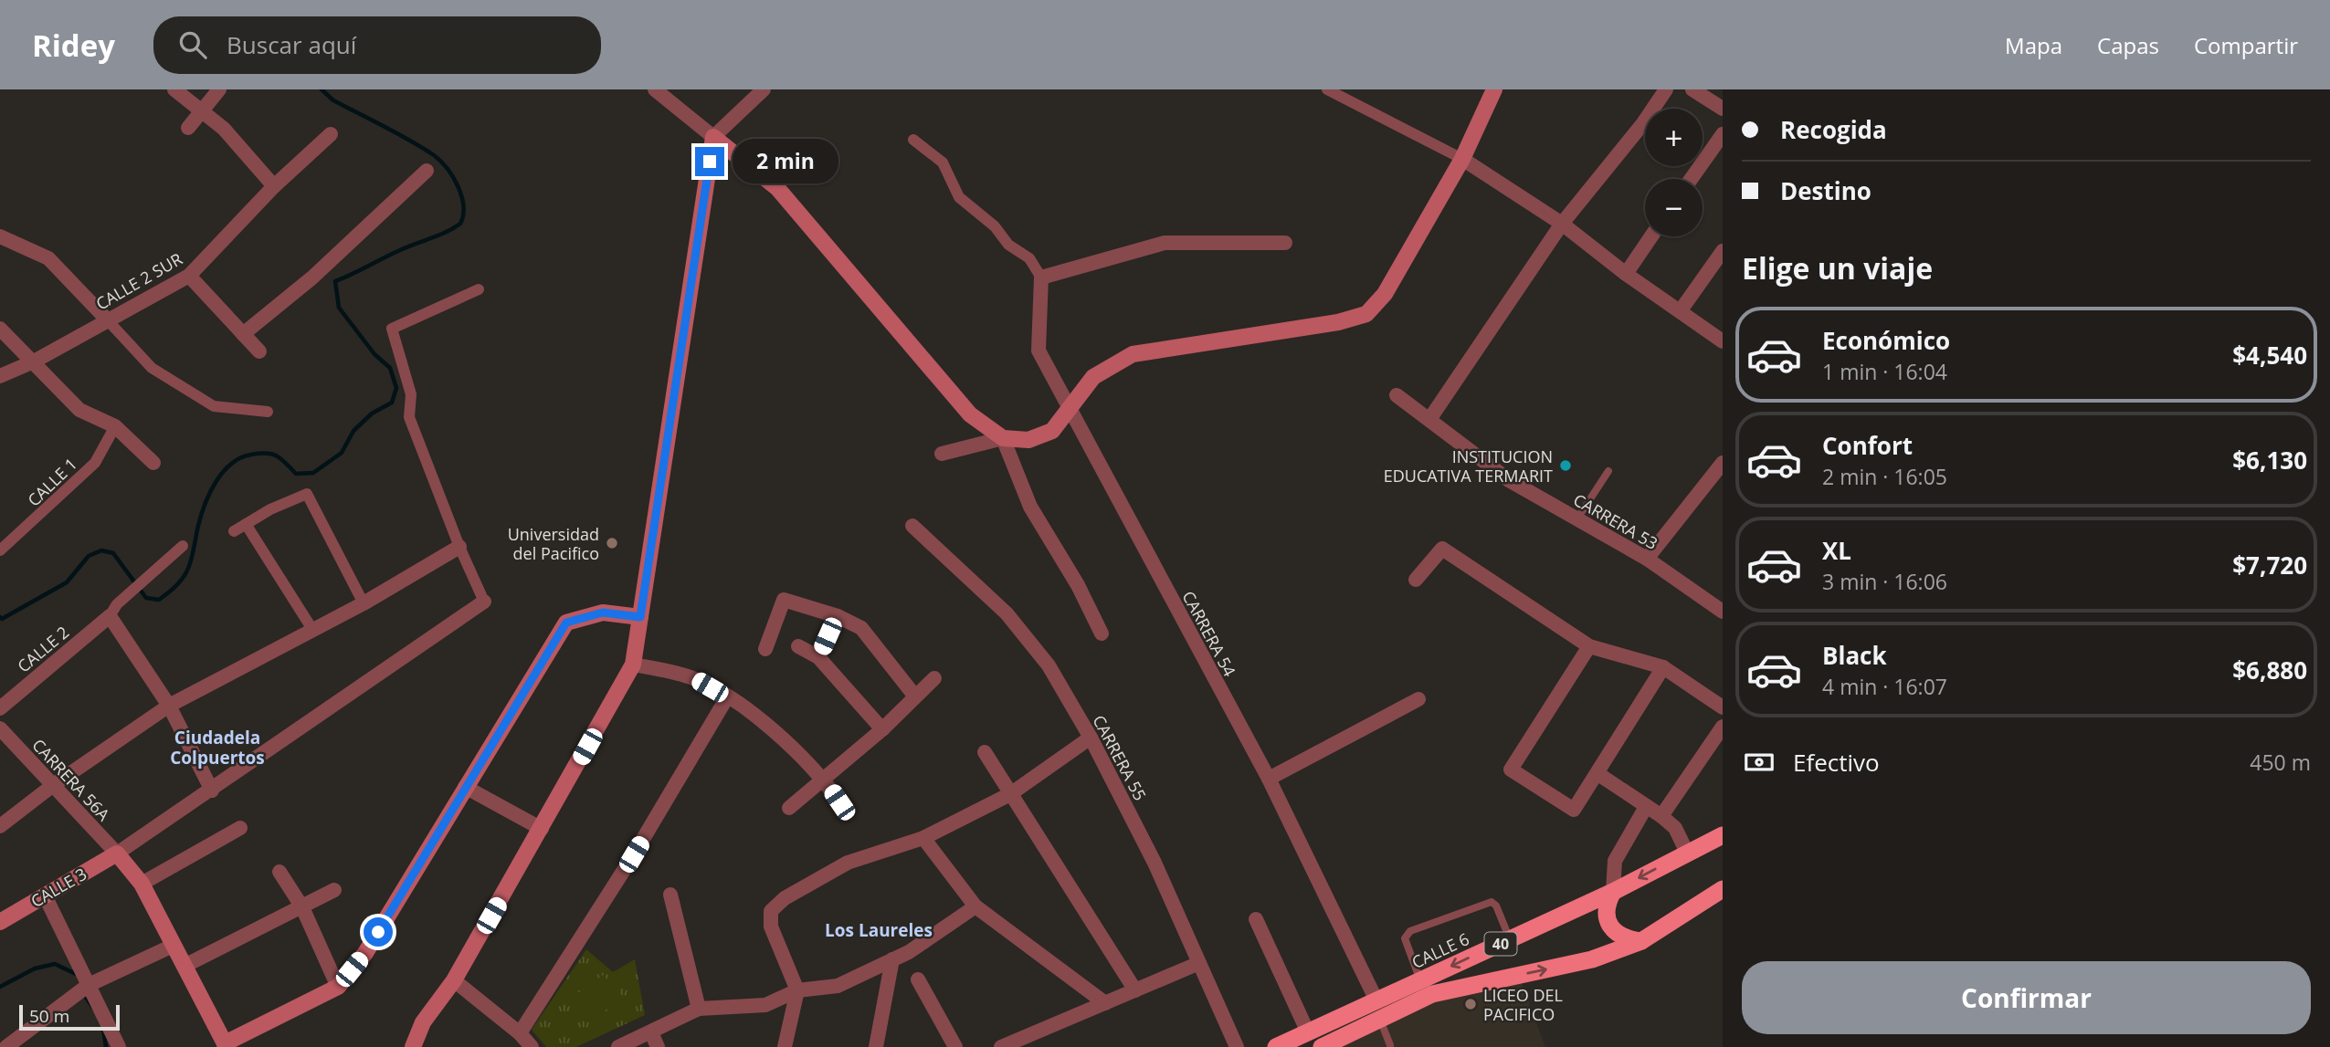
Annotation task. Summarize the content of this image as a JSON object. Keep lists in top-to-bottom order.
{
  "streets": {
    "highway": ["40", "CALLE 6"],
    "main road": ["CALLE 3"],
    "street": [
      "CALLE 2 SUR",
      "CALLE 1",
      "CARRERA 53",
      "CARRERA 54",
      "CALLE 2",
      "CARRERA 55",
      "CARRERA 56A"
    ]
  },
  "crossings": [
    ["CARRERA 54", "CALLE 6"],
    ["CARRERA 56A", "CALLE 3"]
  ],
  "districts": ["Ciudadela Colpuertos", "Los Laureles"],
  "places": ["INSTITUCION EDUCATIVA TERMARIT", "Universidad del Pacifico", "LICEO DEL PACIFICO"],
  "scale_bar": "50 m",
  "page": {
    "header": "Ridey",
    "search": "Buscar aquí",
    "nav": ["Mapa", "Capas", "Compartir"],
    "banner": ["Recogida", "Destino"],
    "map_buttons": ["+", "−"],
    "bubble": "2 min",
    "heading": "Elige un viaje",
    "list": [
      {
        "name": "Económico",
        "note": "1 min · 16:04",
        "value": "$4,540"
      },
      {
        "name": "Confort",
        "note": "2 min · 16:05",
        "value": "$6,130"
      },
      {
        "name": "XL",
        "note": "3 min · 16:06",
        "value": "$7,720"
      },
      {
        "name": "Black",
        "note": "4 min · 16:07",
        "value": "$6,880"
      }
    ],
    "pay": ["Efectivo", "450 m"],
    "buttons": "Confirmar",
    "scale": "50 m"
  }
}
